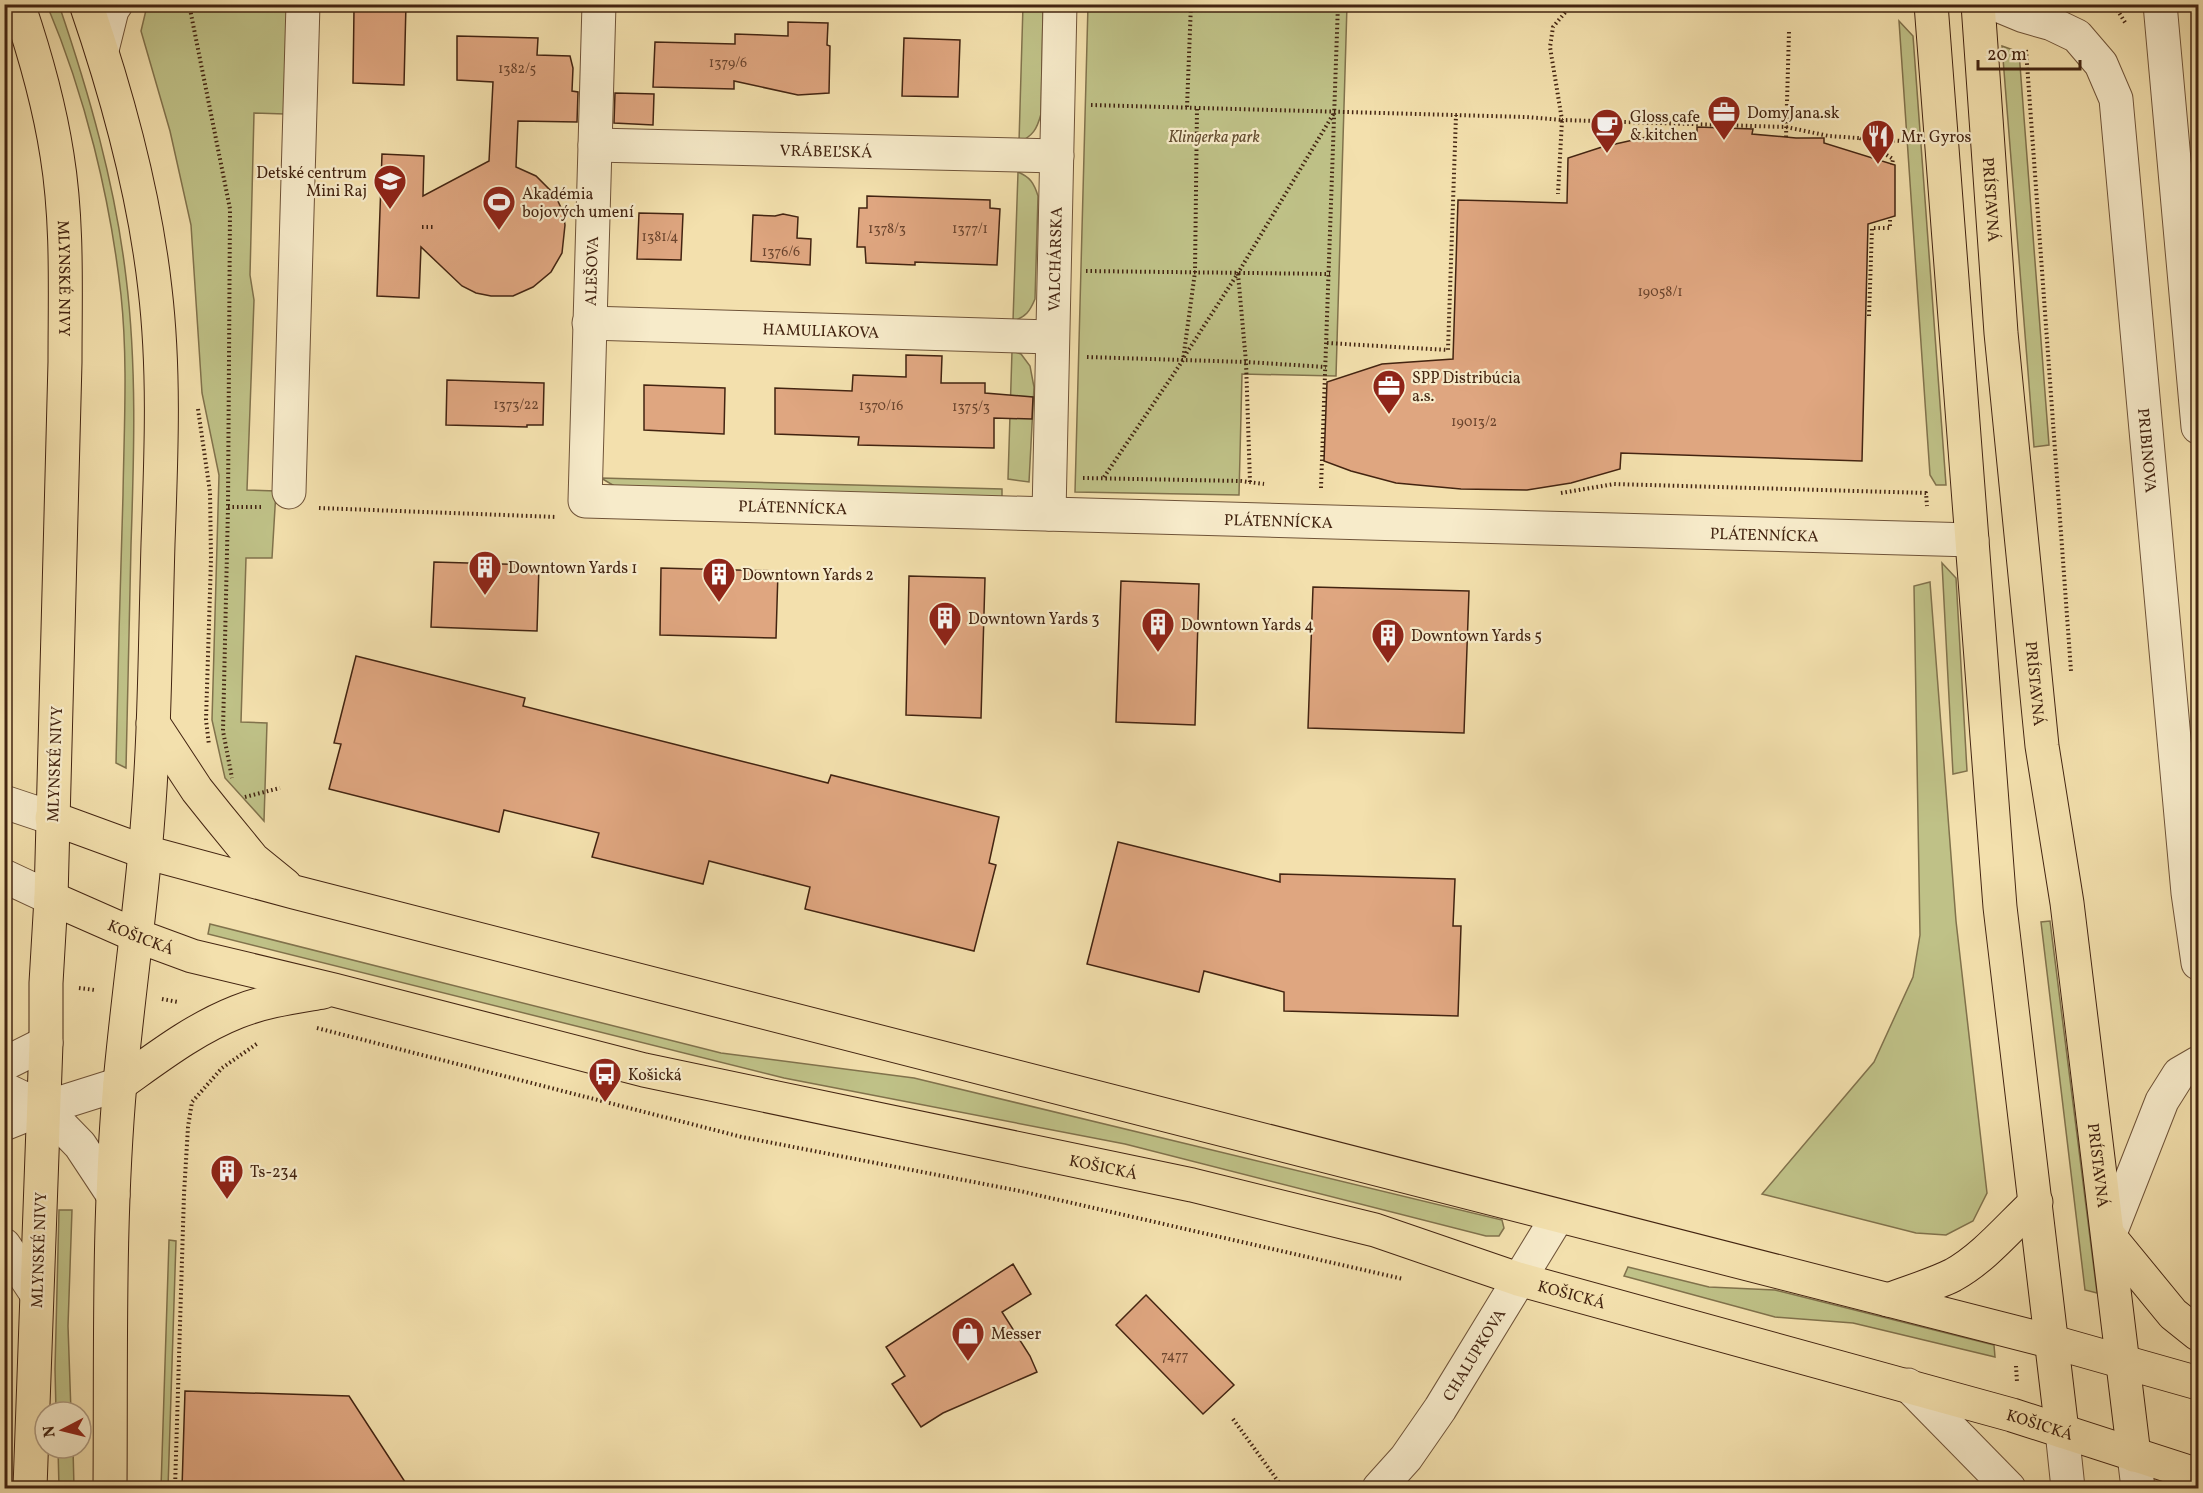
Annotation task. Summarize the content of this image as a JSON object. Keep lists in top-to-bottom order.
{
  "streets": {
    "main road": ["PRÍSTAVNÁ", "MLYNSKÉ NIVY", "KOŠICKÁ"],
    "street": [
      "VRÁBEĽSKÁ",
      "VALCHÁRSKA",
      "ALEŠOVA",
      "HAMULIAKOVA",
      "PRIBINOVA",
      "PLÁTENNÍCKA",
      "CHALUPKOVA"
    ]
  },
  "crossings": [
    ["VRÁBEĽSKÁ", "VALCHÁRSKA"],
    ["VRÁBEĽSKÁ", "ALEŠOVA"],
    ["PRÍSTAVNÁ", "KOŠICKÁ"],
    ["VALCHÁRSKA", "HAMULIAKOVA"],
    ["VALCHÁRSKA", "PLÁTENNÍCKA"],
    ["ALEŠOVA", "HAMULIAKOVA"],
    ["ALEŠOVA", "PLÁTENNÍCKA"],
    ["MLYNSKÉ NIVY", "KOŠICKÁ"],
    ["KOŠICKÁ", "CHALUPKOVA"]
  ],
  "parks": ["Klingerka park"],
  "places": {
    "office": ["DomyJana.sk", "SPP Distribúcia a.s."],
    "cafe": ["Gloss cafe & kitchen"],
    "restaurant": ["Mr. Gyros"],
    "school or university": ["Detské centrum Mini Raj"],
    "sports": ["Akadémia bojových umení"],
    "building": [
      "Downtown Yards 1",
      "Downtown Yards 2",
      "Downtown Yards 3",
      "Downtown Yards 4",
      "Downtown Yards 5",
      "Ts-234"
    ],
    "bus stop": ["Košická"],
    "shop": ["Messer"]
  },
  "house_numbers": [
    "1379/6",
    "1382/5",
    "1378/3",
    "1377/1",
    "1381/4",
    "1376/6",
    "19058/1",
    "1373/22",
    "1370/16",
    "1375/3",
    "19013/2",
    "7477"
  ],
  "scale_bar": "20 m",
  "north": "left"
}
